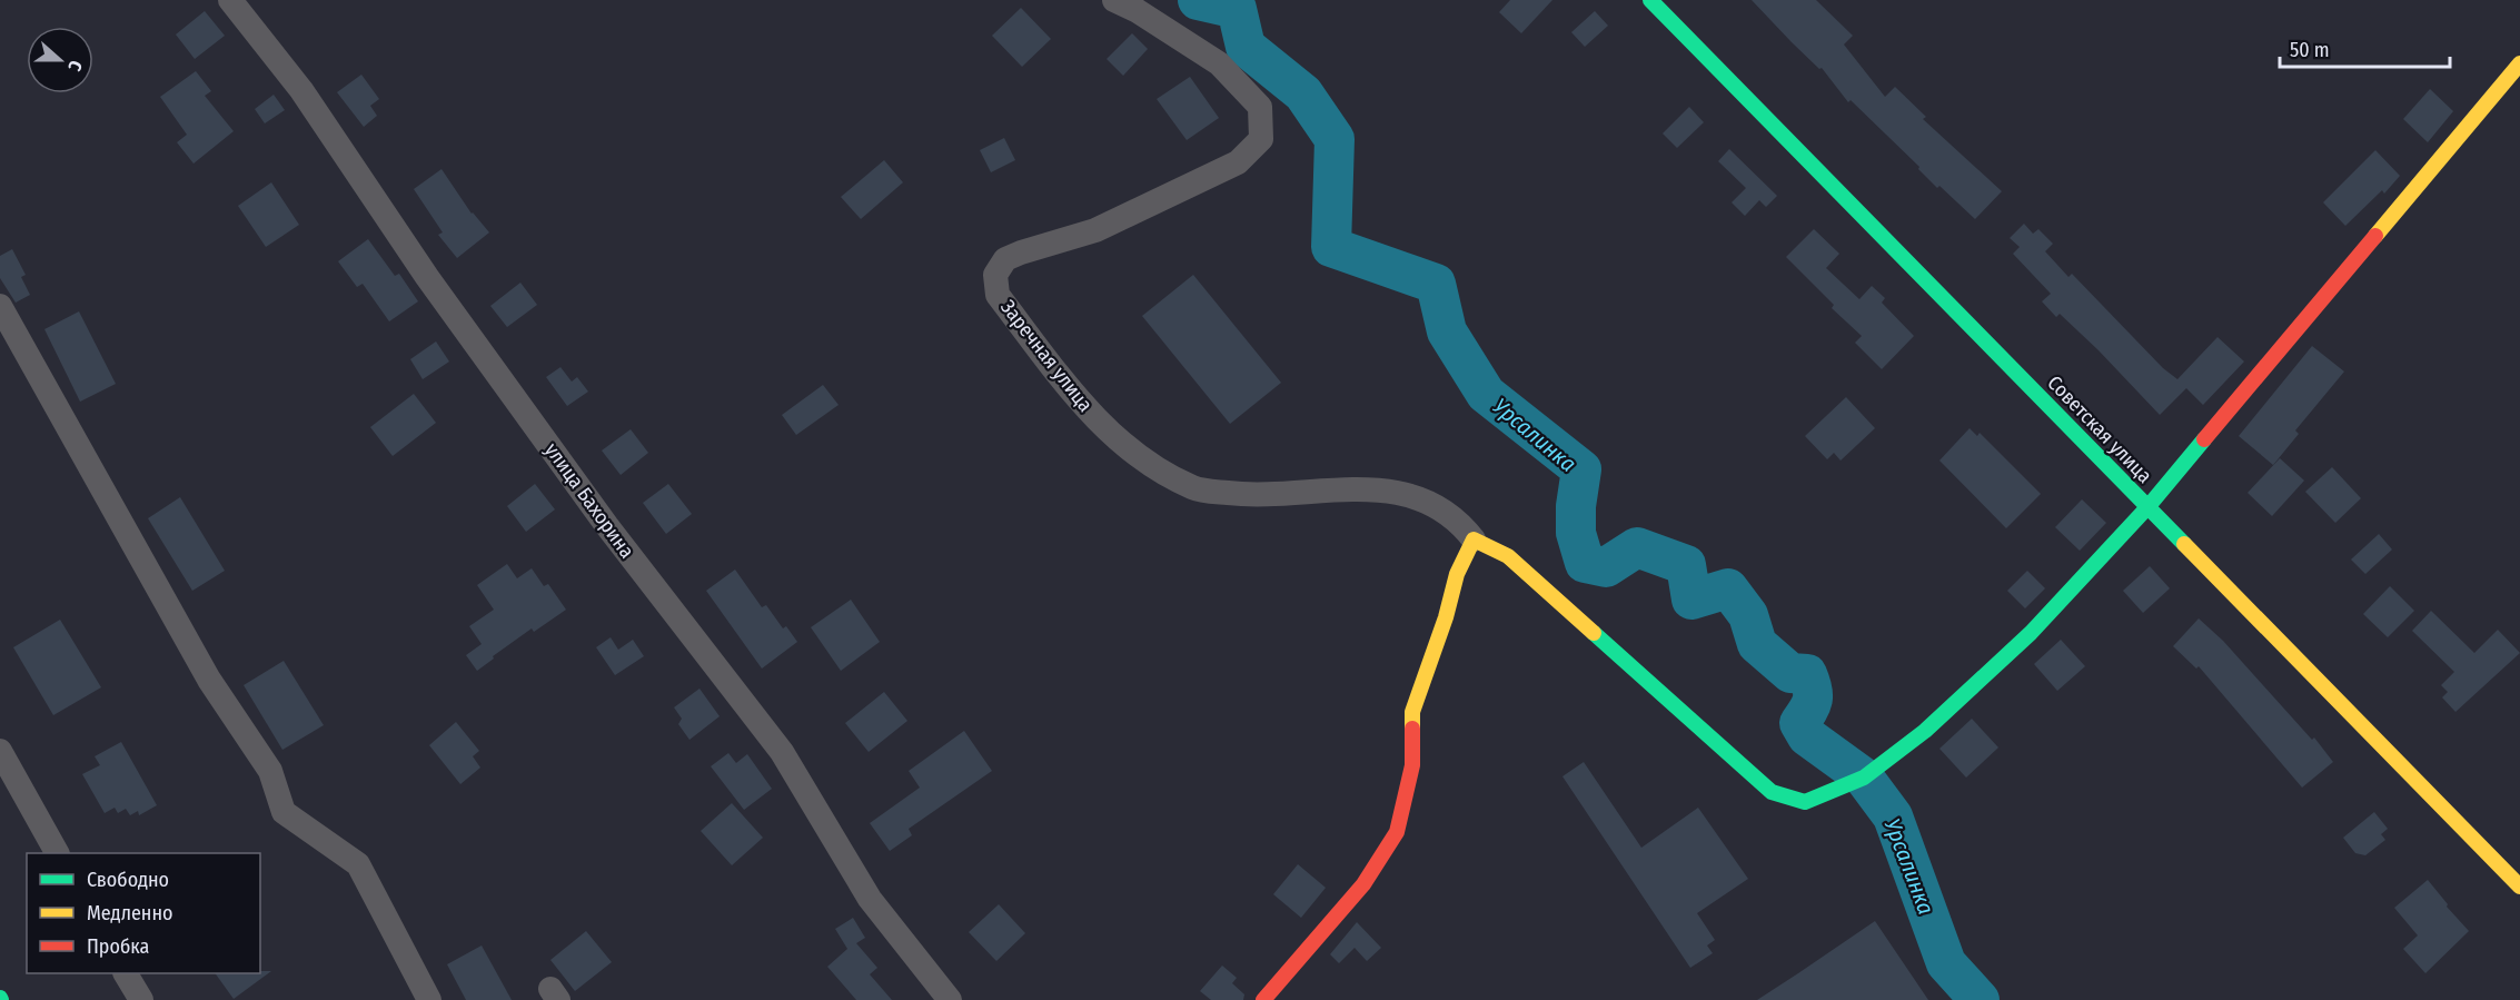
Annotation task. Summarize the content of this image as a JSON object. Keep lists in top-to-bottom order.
{
  "streets": {
    "street": ["Заречная улица", "Советская улица", "улица Бахорина"]
  },
  "water": ["Урсалинка"],
  "legend": ["Свободно", "Медленно", "Пробка"],
  "scale_bar": "50 m",
  "north": "right"
}
